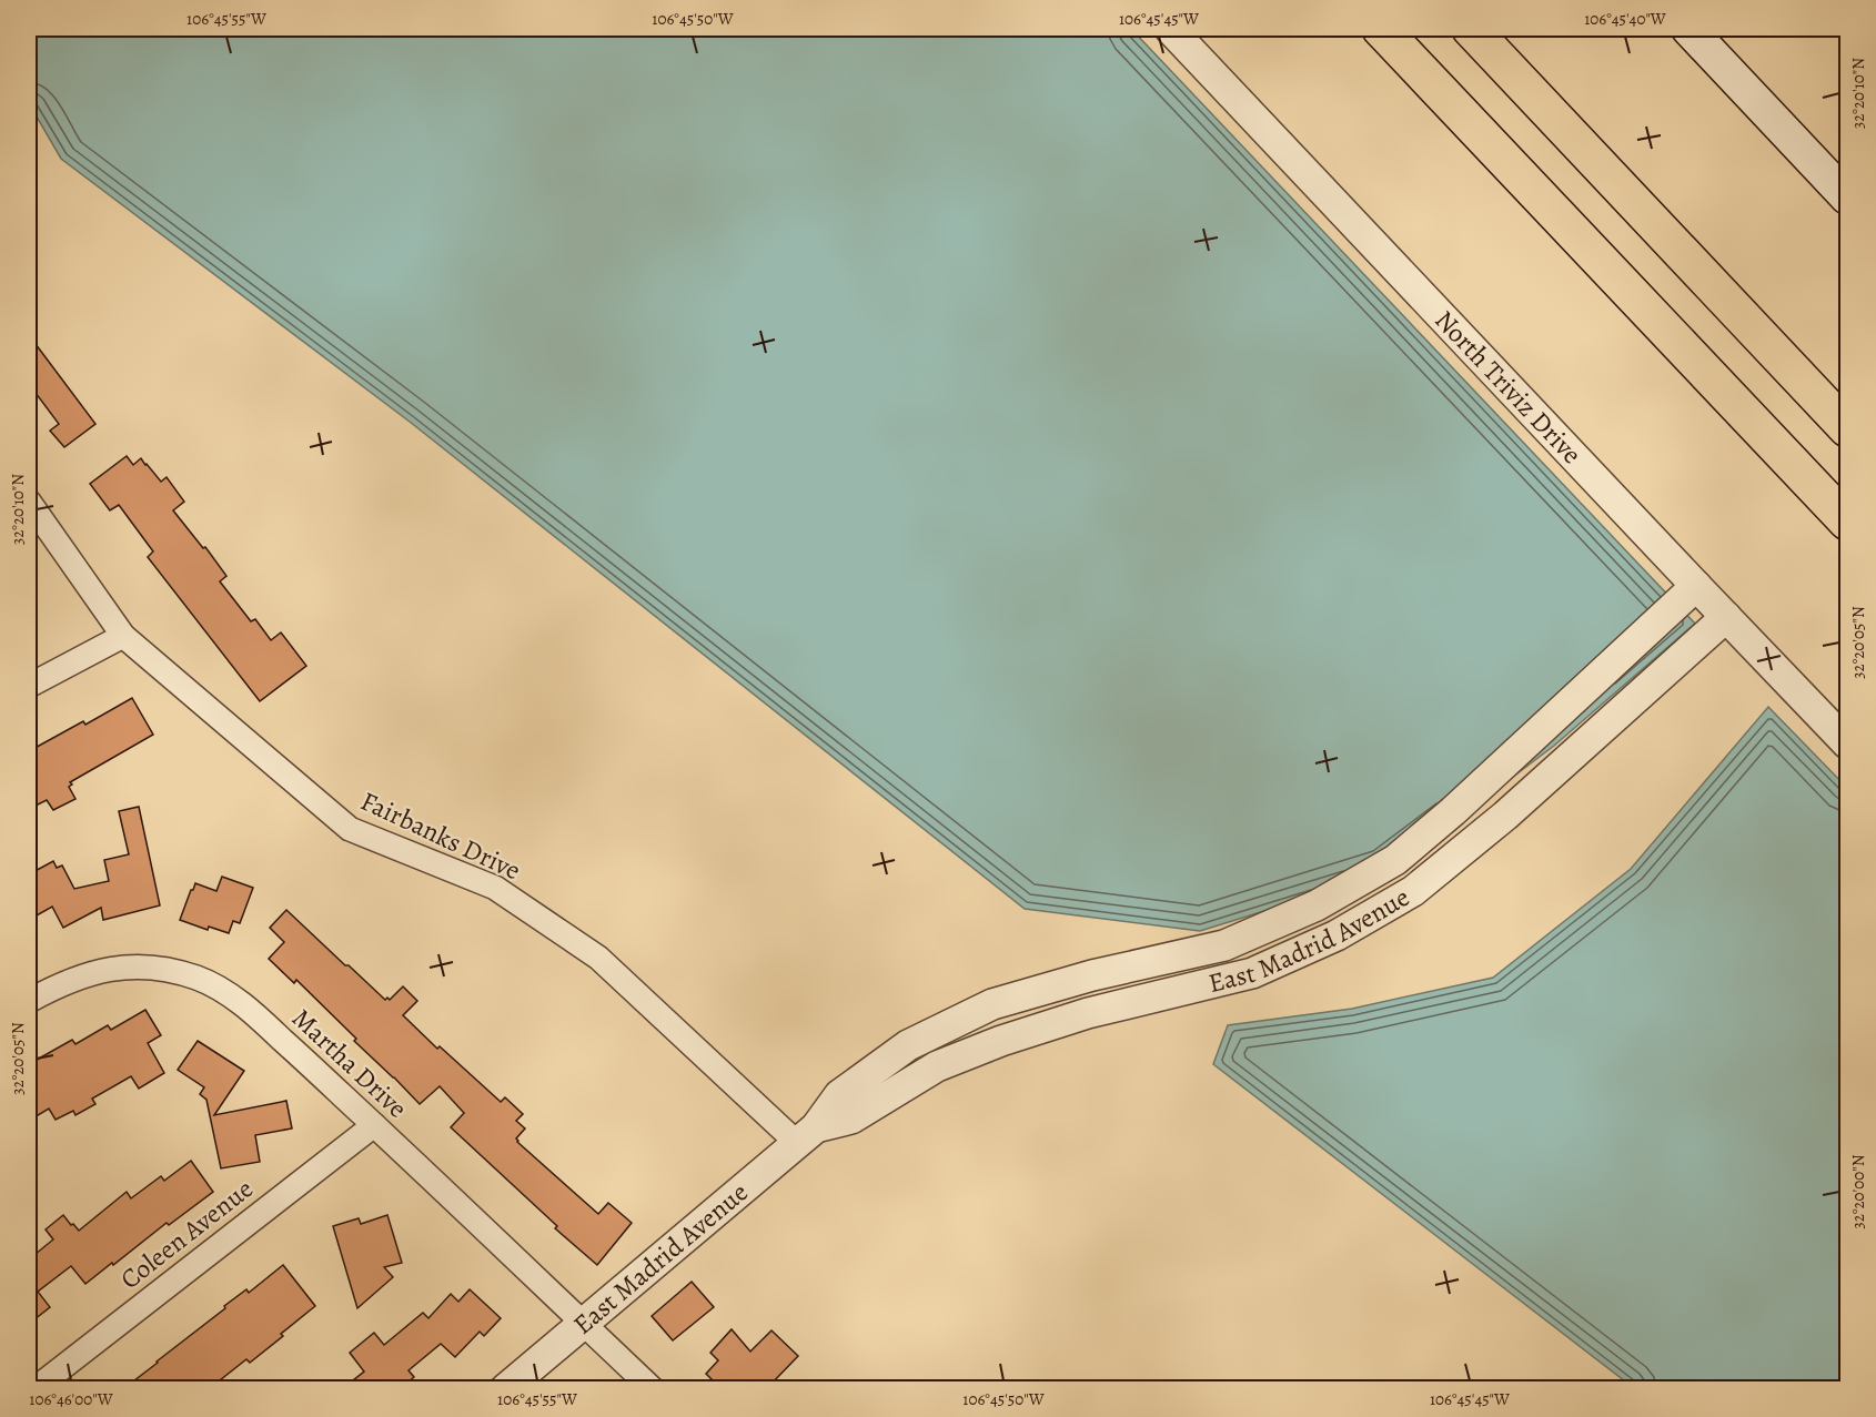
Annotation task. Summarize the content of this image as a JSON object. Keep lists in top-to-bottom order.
{
  "streets": {
    "street": [
      "North Triviz Drive",
      "Fairbanks Drive",
      "East Madrid Avenue",
      "Martha Drive",
      "Coleen Avenue"
    ]
  },
  "crossings": [
    ["North Triviz Drive", "East Madrid Avenue"],
    ["Fairbanks Drive", "East Madrid Avenue"],
    ["East Madrid Avenue", "Martha Drive"],
    ["Martha Drive", "Coleen Avenue"]
  ],
  "coordinates": [
    "106°45'55\"W",
    "106°45'50\"W",
    "106°45'45\"W",
    "106°45'40\"W",
    "32°20'10\"N",
    "32°20'05\"N",
    "32°20'00\"N",
    "106°46'00\"W"
  ]
}
